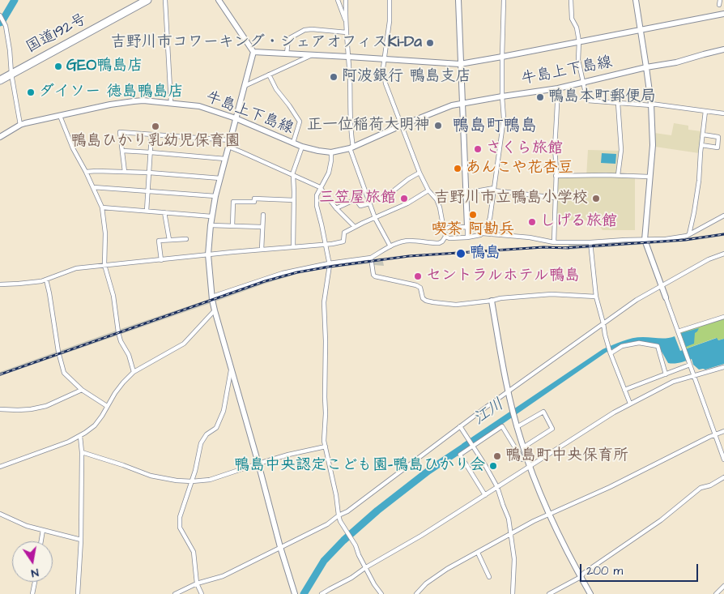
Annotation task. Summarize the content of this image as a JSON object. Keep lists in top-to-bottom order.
{
  "streets": {
    "highway": ["国道192号"],
    "street": ["牛島上下島線"]
  },
  "districts": ["鴨島町鴨島"],
  "water": ["江川"],
  "places": [
    "吉野川市コワーキング・シェアオフィスKi-Da",
    "GEO鴨島店",
    "阿波銀行 鴨島支店",
    "ダイソー 徳島鴨島店",
    "鴨島本町郵便局",
    "正一位稲荷大明神",
    "鴨島ひかり乳幼児保育園",
    "さくら旅館",
    "あんこや花杏豆",
    "三笠屋旅館",
    "吉野川市立鴨島小学校",
    "喫茶 阿勘兵",
    "しげる旅館",
    "鴨島",
    "セントラルホテル鴨島",
    "鴨島町中央保育所",
    "鴨島中央認定こども園-鴨島ひかり会"
  ],
  "scale_bar": "200 m",
  "north": "bottom"
}
